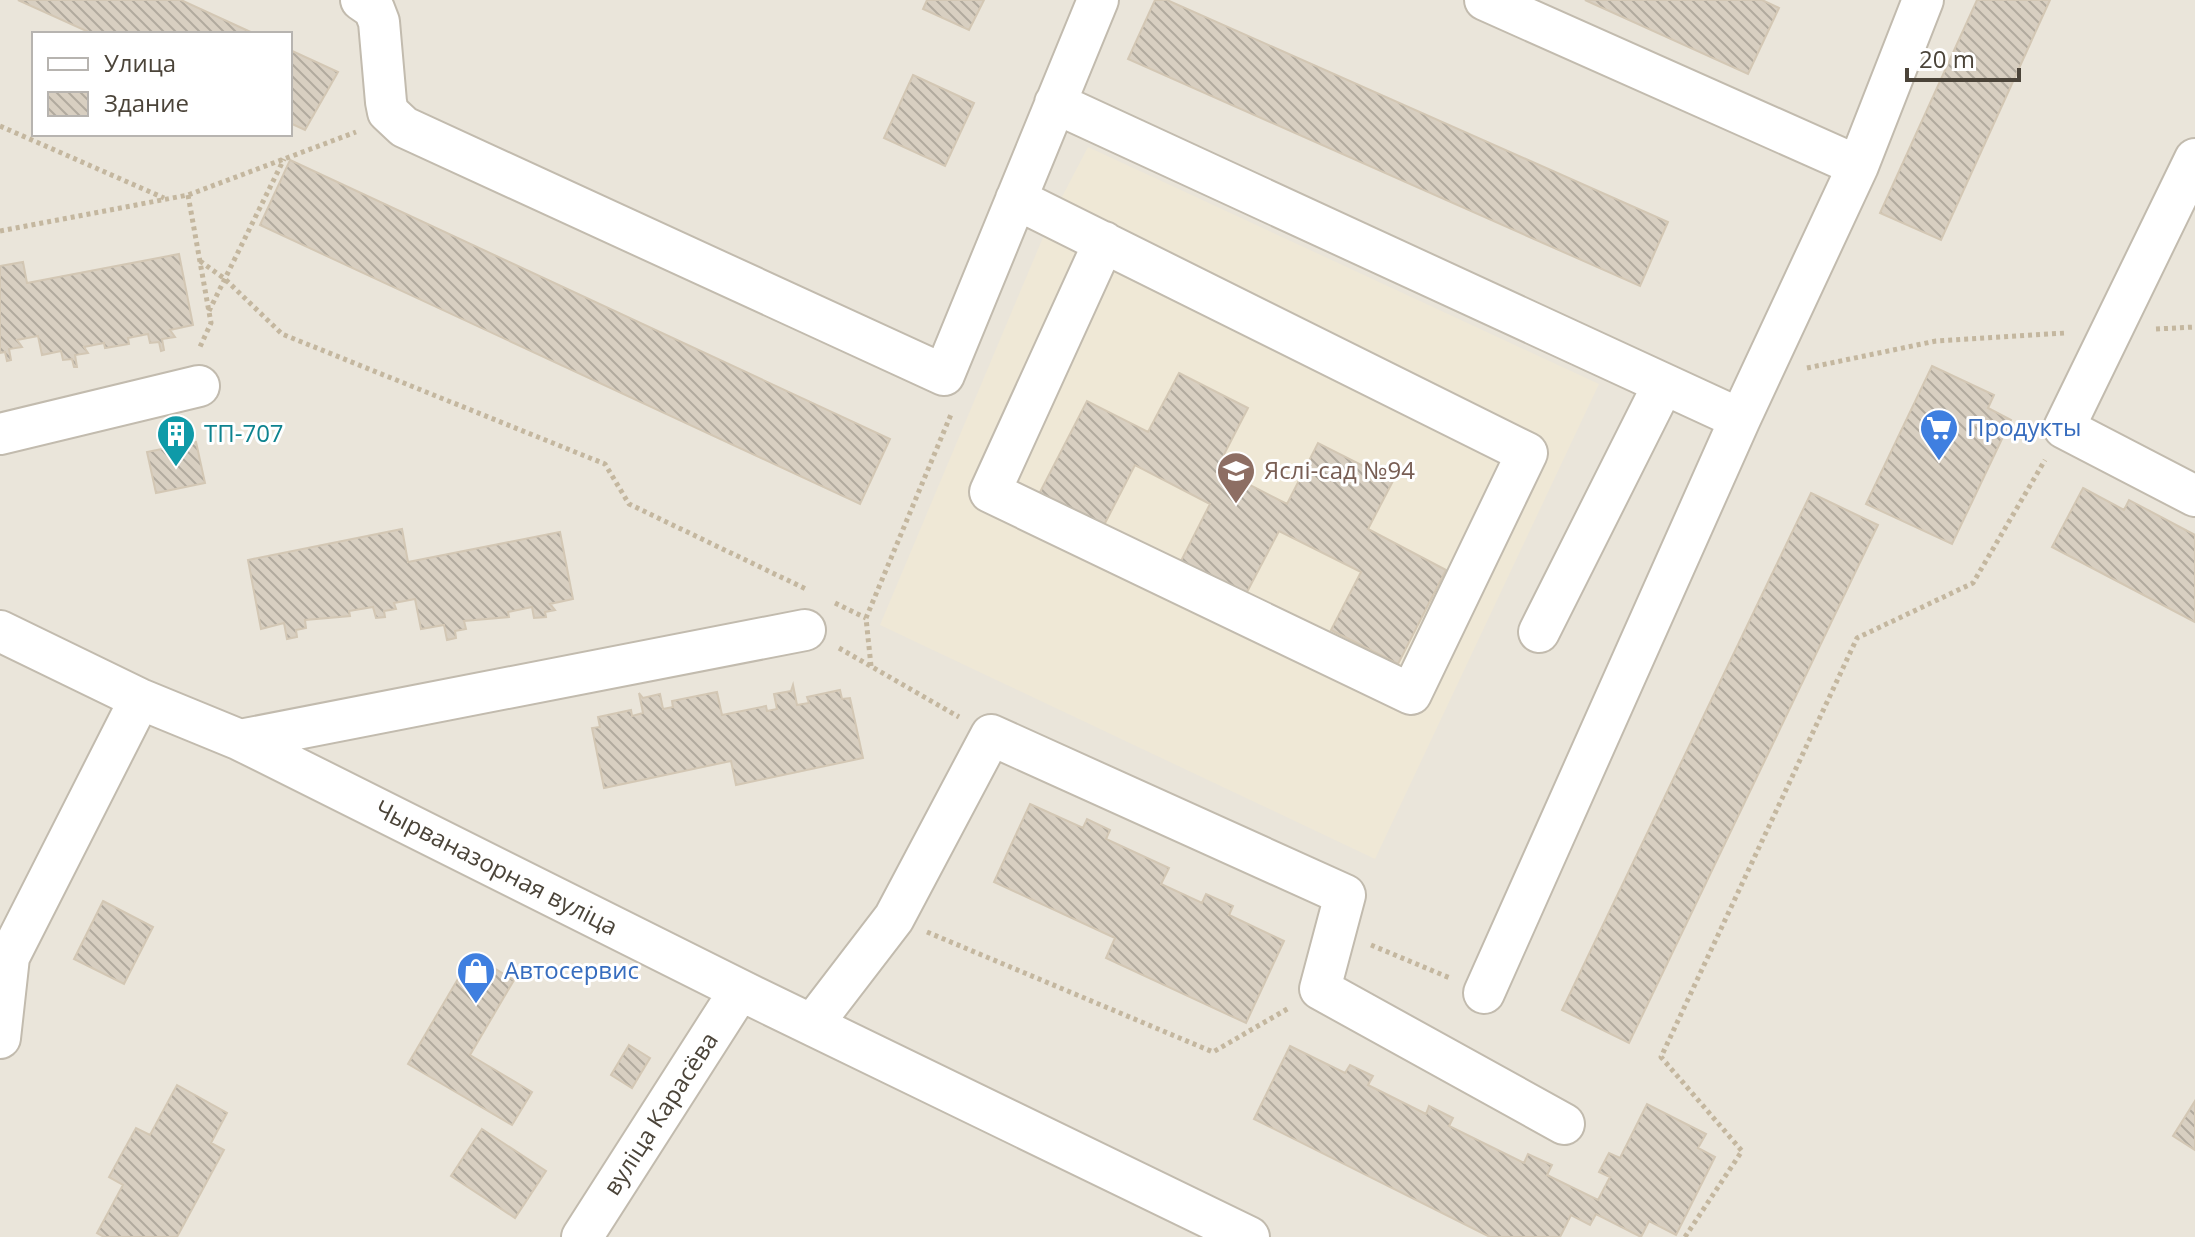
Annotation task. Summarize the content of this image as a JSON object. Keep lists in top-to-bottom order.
{
  "streets": {
    "street": ["Чырваназорная вуліца", "вуліца Карасёва"]
  },
  "crossings": [
    ["Чырваназорная вуліца", "вуліца Карасёва"]
  ],
  "places": {
    "supermarket": ["Продукты"],
    "building": ["ТП-707"],
    "school or university": ["Яслі-сад №94"],
    "shop": ["Автосервис"]
  },
  "legend": ["Улица", "Здание"],
  "scale_bar": "20 m"
}
